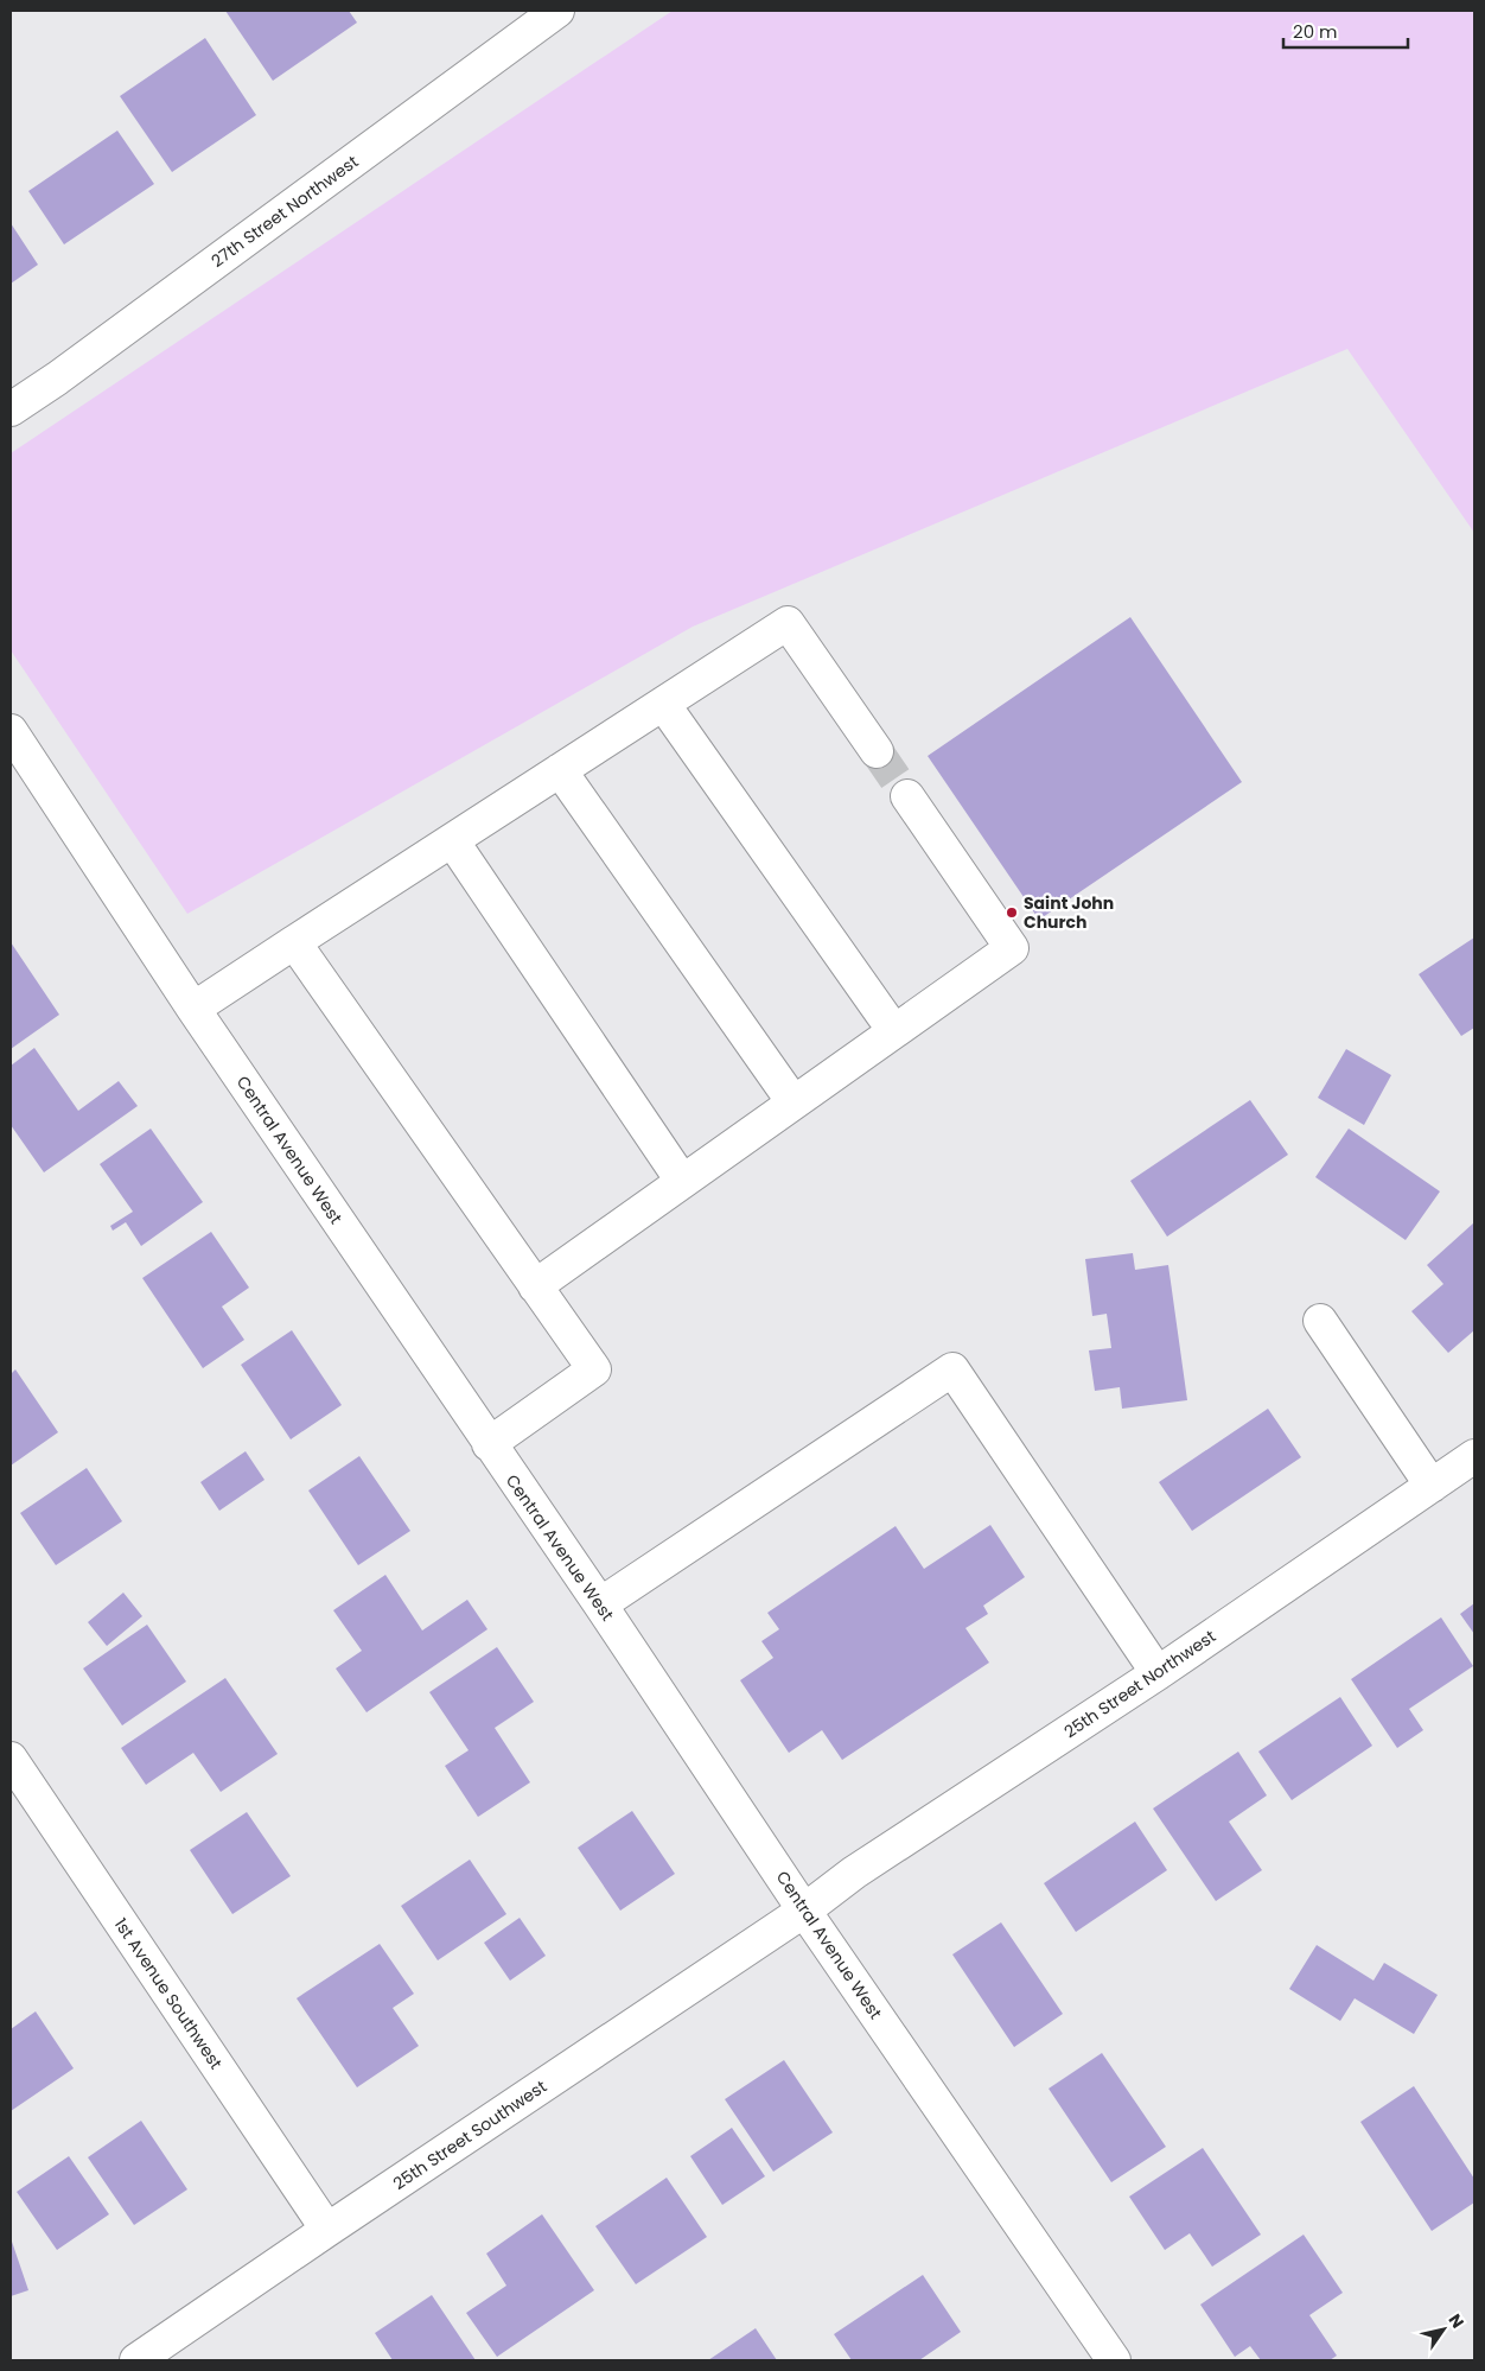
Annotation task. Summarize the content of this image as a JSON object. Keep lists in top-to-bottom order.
{
  "streets": {
    "street": [
      "27th Street Northwest",
      "Central Avenue West",
      "25th Street Northwest",
      "1st Avenue Southwest",
      "25th Street Southwest"
    ]
  },
  "crossings": [
    ["Central Avenue West", "25th Street Northwest"],
    ["Central Avenue West", "25th Street Southwest"],
    ["25th Street Northwest", "25th Street Southwest"],
    ["1st Avenue Southwest", "25th Street Southwest"]
  ],
  "places": ["Saint John Church"],
  "scale_bar": "20 m",
  "north": "top right"
}
